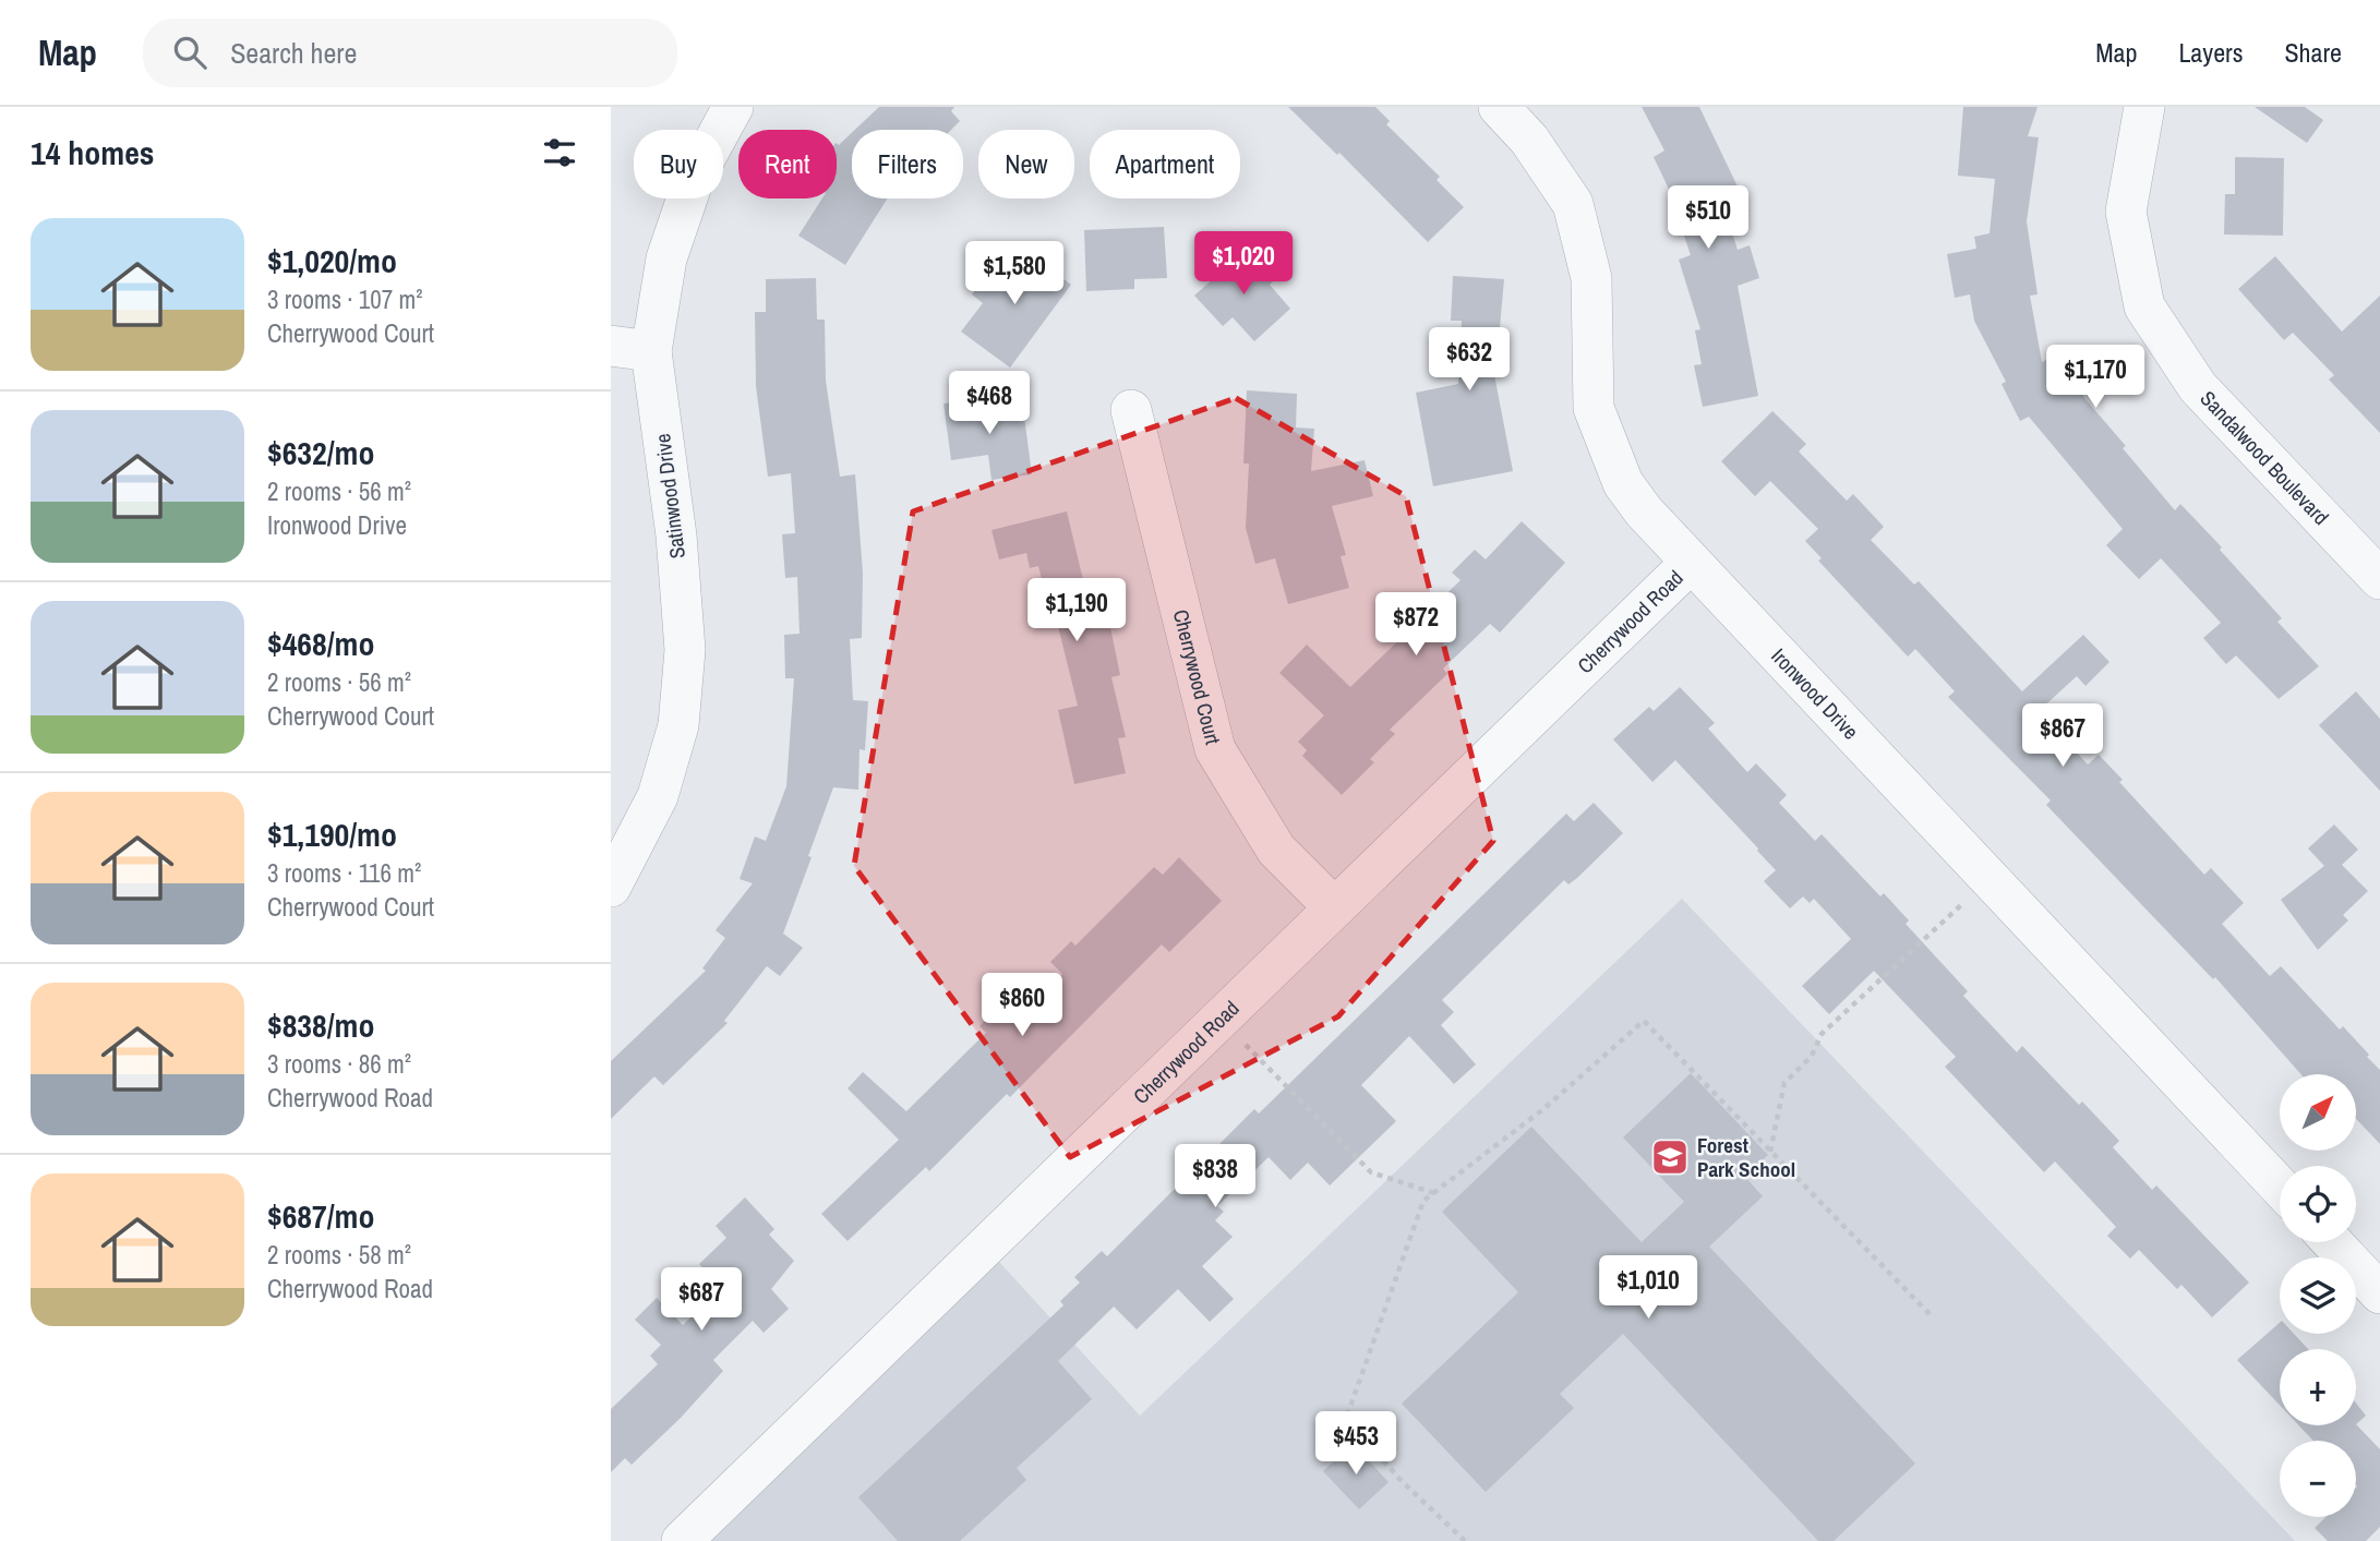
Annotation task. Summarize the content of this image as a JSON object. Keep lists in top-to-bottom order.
{
  "streets": {
    "street": [
      "Sandalwood Boulevard",
      "Satinwood Drive",
      "Cherrywood Road",
      "Cherrywood Court",
      "Ironwood Drive"
    ]
  },
  "crossings": [
    ["Cherrywood Road", "Cherrywood Court"],
    ["Cherrywood Road", "Ironwood Drive"]
  ],
  "places": {
    "school or university": ["Forest Park School"]
  },
  "north": "top right",
  "page": {
    "header": "Map",
    "search": "Search here",
    "nav": ["Map", "Layers", "Share"],
    "heading": "14 homes",
    "chip": [
      "Buy",
      "Rent",
      "Filters",
      "New",
      "Apartment"
    ],
    "price": [
      "$510",
      "$1,020",
      "$1,580",
      "$632",
      "$1,170",
      "$468",
      "$1,190",
      "$872",
      "$867",
      "$860",
      "$838",
      "$1,010",
      "$687",
      "$453"
    ],
    "list": [
      {
        "name": "$1,020/mo",
        "note": "3 rooms · 107 m² · Cherrywood Court"
      },
      {
        "name": "$632/mo",
        "note": "2 rooms · 56 m² · Ironwood Drive"
      },
      {
        "name": "$468/mo",
        "note": "2 rooms · 56 m² · Cherrywood Court"
      },
      {
        "name": "$1,190/mo",
        "note": "3 rooms · 116 m² · Cherrywood Court"
      },
      {
        "name": "$838/mo",
        "note": "3 rooms · 86 m² · Cherrywood Road"
      },
      {
        "name": "$687/mo",
        "note": "2 rooms · 58 m² · Cherrywood Road"
      }
    ],
    "map_buttons": ["+", "−"]
  }
}
